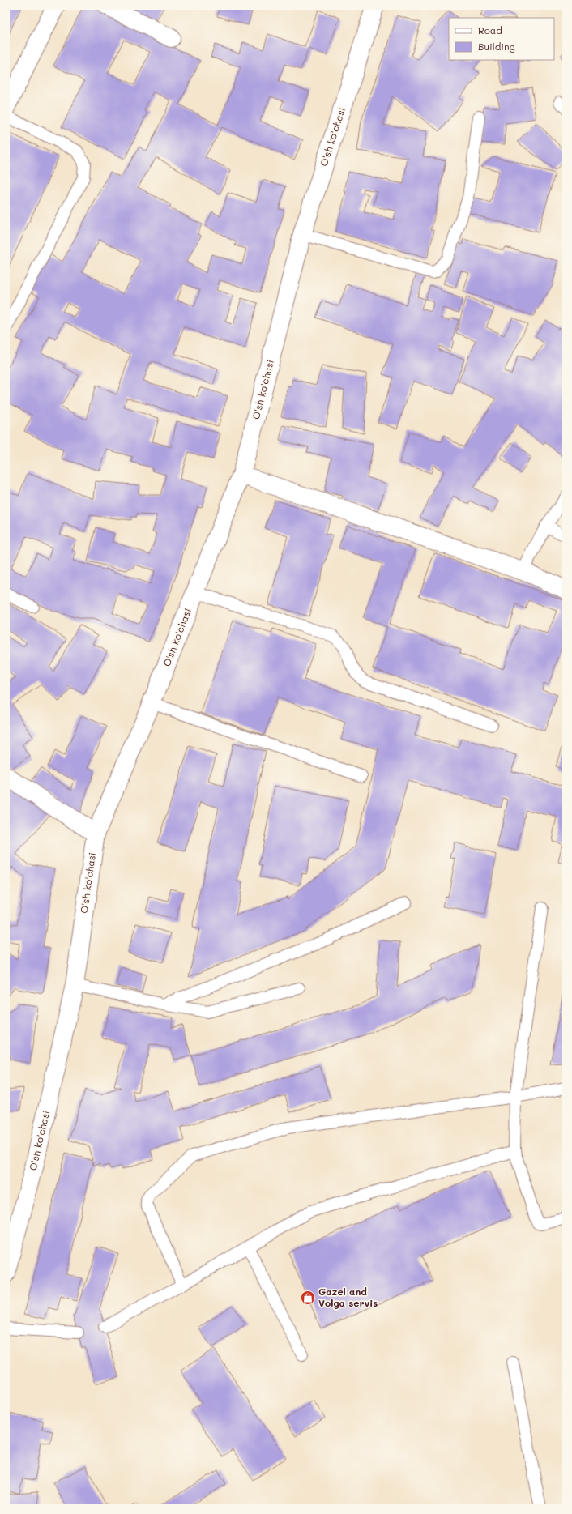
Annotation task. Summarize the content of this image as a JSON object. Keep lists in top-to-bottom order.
{
  "streets": {
    "street": ["O'sh ko'chasi"]
  },
  "places": {
    "shop": ["Gazel and Volga servis"]
  },
  "legend": ["Road", "Building"]
}
